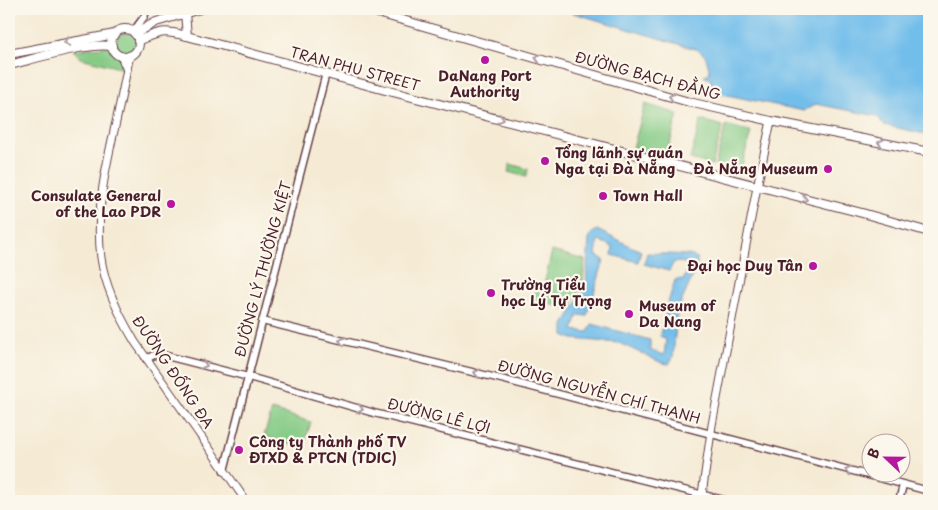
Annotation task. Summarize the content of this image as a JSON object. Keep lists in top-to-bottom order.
{
  "streets": {
    "main road": ["TRAN PHU STREET", "ĐƯỜNG BẠCH ĐẰNG", "ĐƯỜNG ĐỐNG ĐA"],
    "street": ["ĐƯỜNG LÝ THƯỜNG KIỆT", "ĐƯỜNG NGUYỄN CHÍ THANH", "ĐƯỜNG LÊ LỢI"]
  },
  "crossings": [
    ["TRAN PHU STREET", "ĐƯỜNG LÝ THƯỜNG KIỆT"],
    ["TRAN PHU STREET", "ĐƯỜNG ĐỐNG ĐA"],
    ["ĐƯỜNG LÝ THƯỜNG KIỆT", "ĐƯỜNG ĐỐNG ĐA"],
    ["ĐƯỜNG LÝ THƯỜNG KIỆT", "ĐƯỜNG NGUYỄN CHÍ THANH"],
    ["ĐƯỜNG LÝ THƯỜNG KIỆT", "ĐƯỜNG LÊ LỢI"],
    ["ĐƯỜNG ĐỐNG ĐA", "ĐƯỜNG LÊ LỢI"]
  ],
  "one_way": [
    "TRAN PHU STREET",
    "ĐƯỜNG BẠCH ĐẰNG",
    "ĐƯỜNG NGUYỄN CHÍ THANH",
    "ĐƯỜNG LÊ LỢI"
  ],
  "places": [
    "DaNang Port Authority",
    "Tổng lãnh sự quán Nga tại Đà Nẵng",
    "Đà Nẵng Museum",
    "Town Hall",
    "Consulate General of the Lao PDR",
    "Đại học Duy Tân",
    "Trường Tiểu học Lý Tự Trọng",
    "Museum of Da Nang",
    "Công ty Thành phố TV ĐTXD & PTCN (TDIC)"
  ],
  "north": "left"
}
